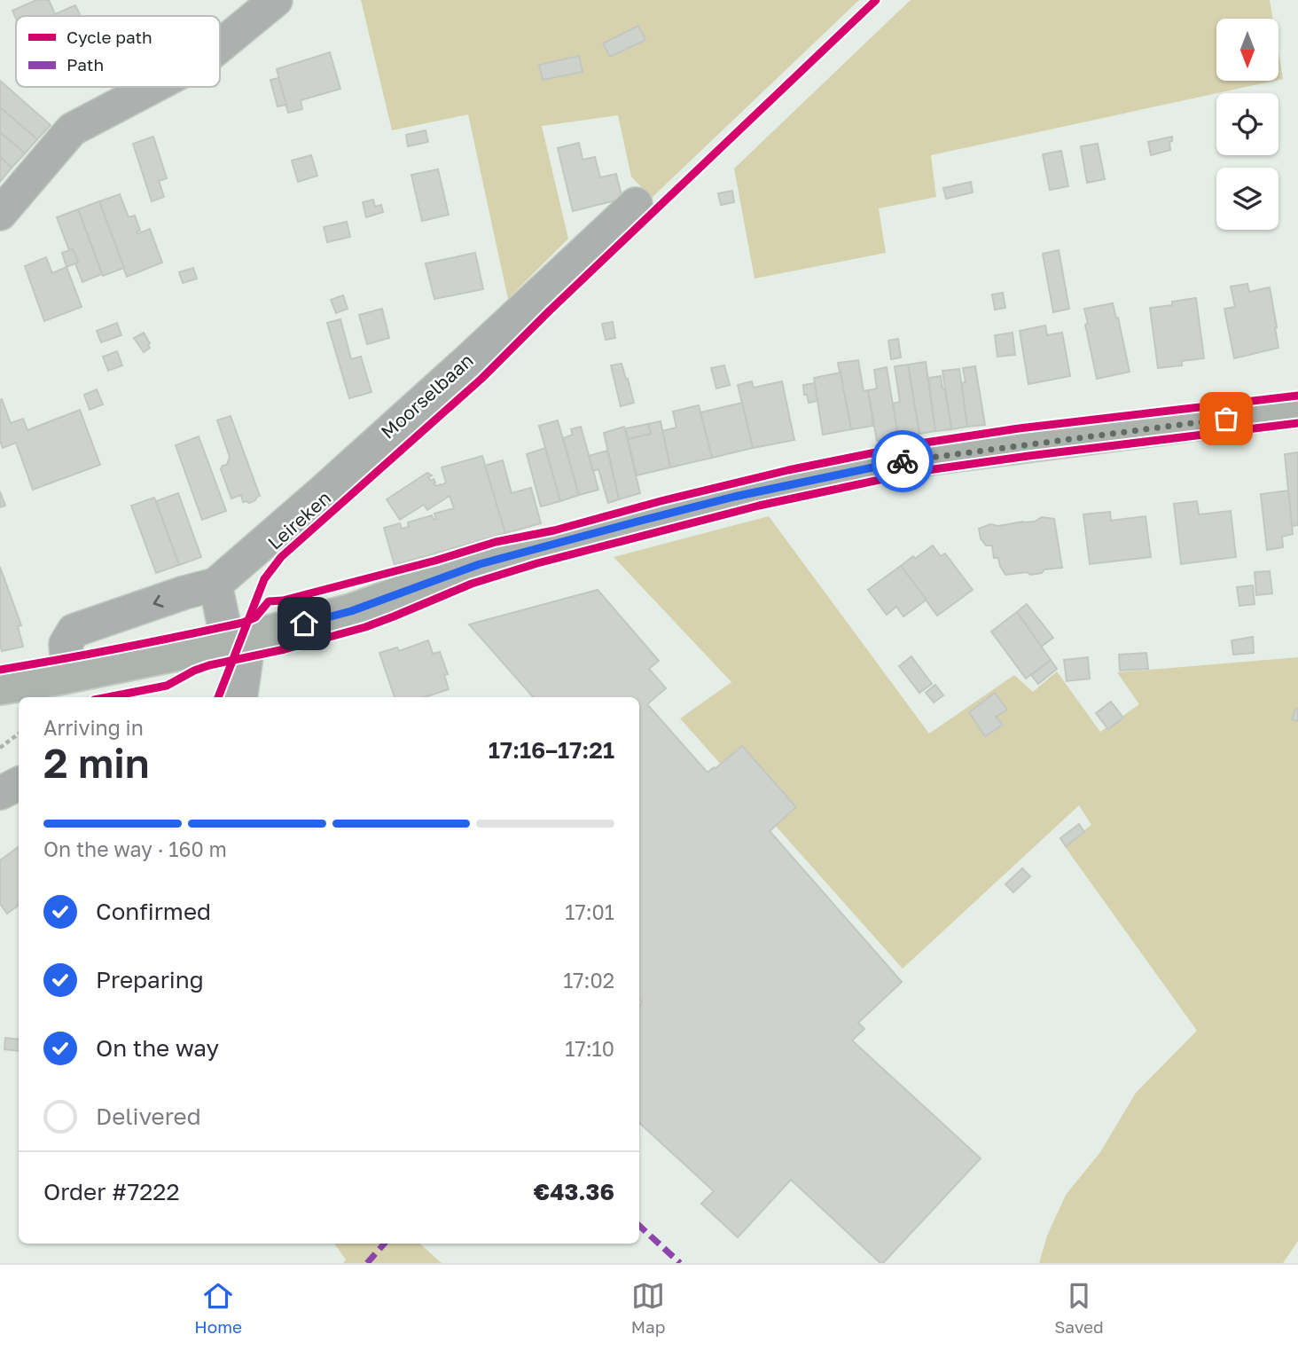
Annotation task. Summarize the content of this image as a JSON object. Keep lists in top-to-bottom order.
{
  "streets": {
    "street": ["Moorselbaan"],
    "cycle path": ["Leireken"]
  },
  "legend": ["Cycle path", "Path"],
  "north": "bottom",
  "page": {
    "heading": ["2 min", "Arriving in", "17:16–17:21"],
    "panel": ["Order #7222", "€43.36"],
    "bar": "On the way · 160 m",
    "list": [
      ["Confirmed", "17:01"],
      ["Preparing", "17:02"],
      ["On the way", "17:10"],
      "Delivered"
    ],
    "tabs": ["Home", "Map", "Saved"]
  }
}
